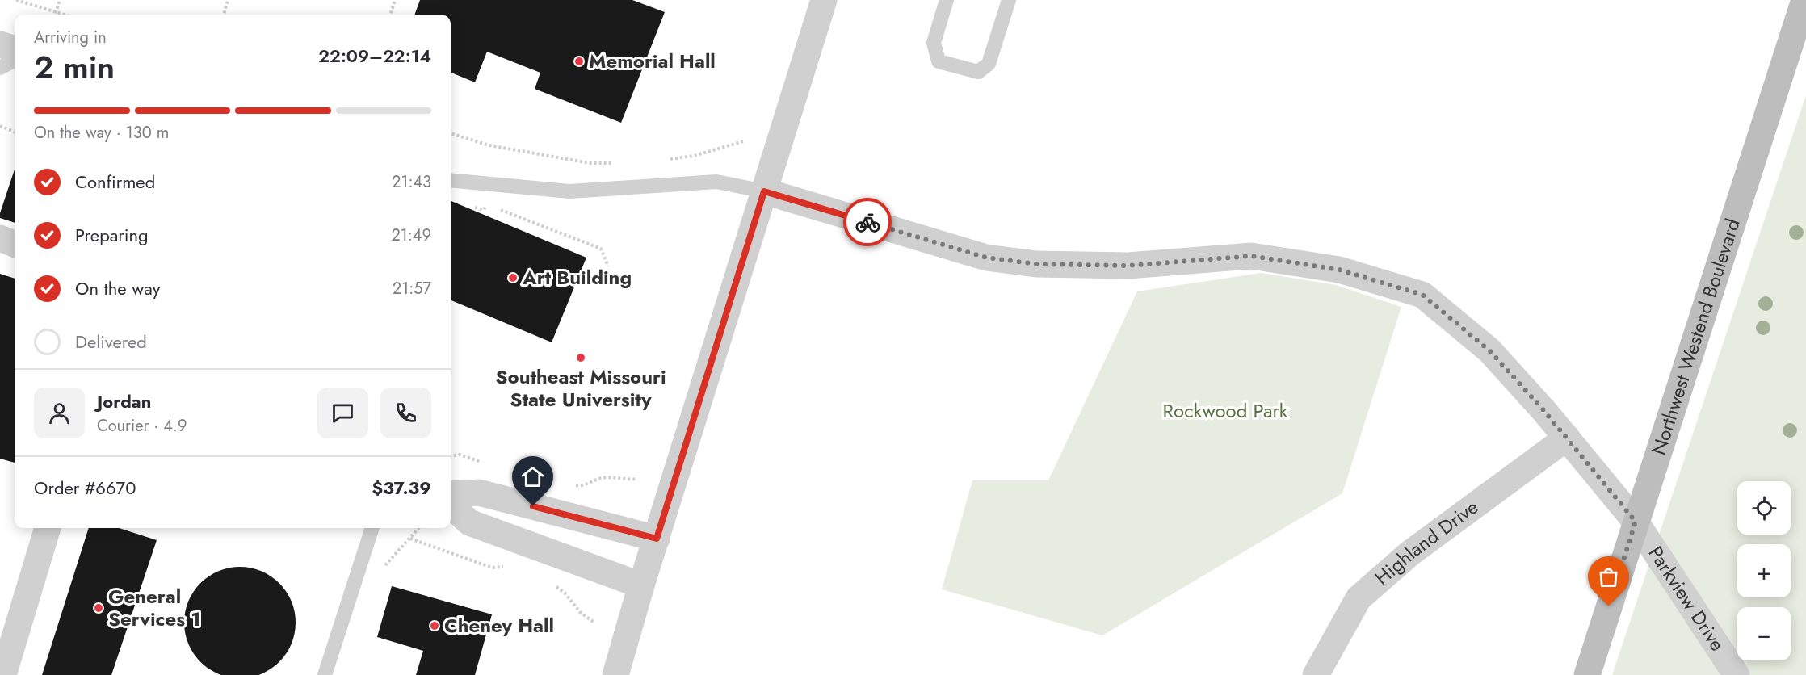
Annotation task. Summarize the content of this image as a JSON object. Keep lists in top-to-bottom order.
{
  "streets": {
    "street": ["Northwest Westend Boulevard", "Highland Drive", "Parkview Drive"]
  },
  "crossings": [
    ["Northwest Westend Boulevard", "Parkview Drive"],
    ["Highland Drive", "Parkview Drive"]
  ],
  "parks": ["Rockwood Park"],
  "places": [
    "Memorial Hall",
    "Art Building",
    "Southeast Missouri State University",
    "General Services 1",
    "Cheney Hall"
  ],
  "page": {
    "heading": ["2 min", "Arriving in", "22:09–22:14"],
    "panel": [
      "Jordan",
      "Courier · 4.9",
      "Order #6670",
      "$37.39"
    ],
    "bar": "On the way · 130 m",
    "list": [
      ["Confirmed", "21:43"],
      ["Preparing", "21:49"],
      ["On the way", "21:57"],
      "Delivered"
    ],
    "map_buttons": ["+", "−"]
  }
}
